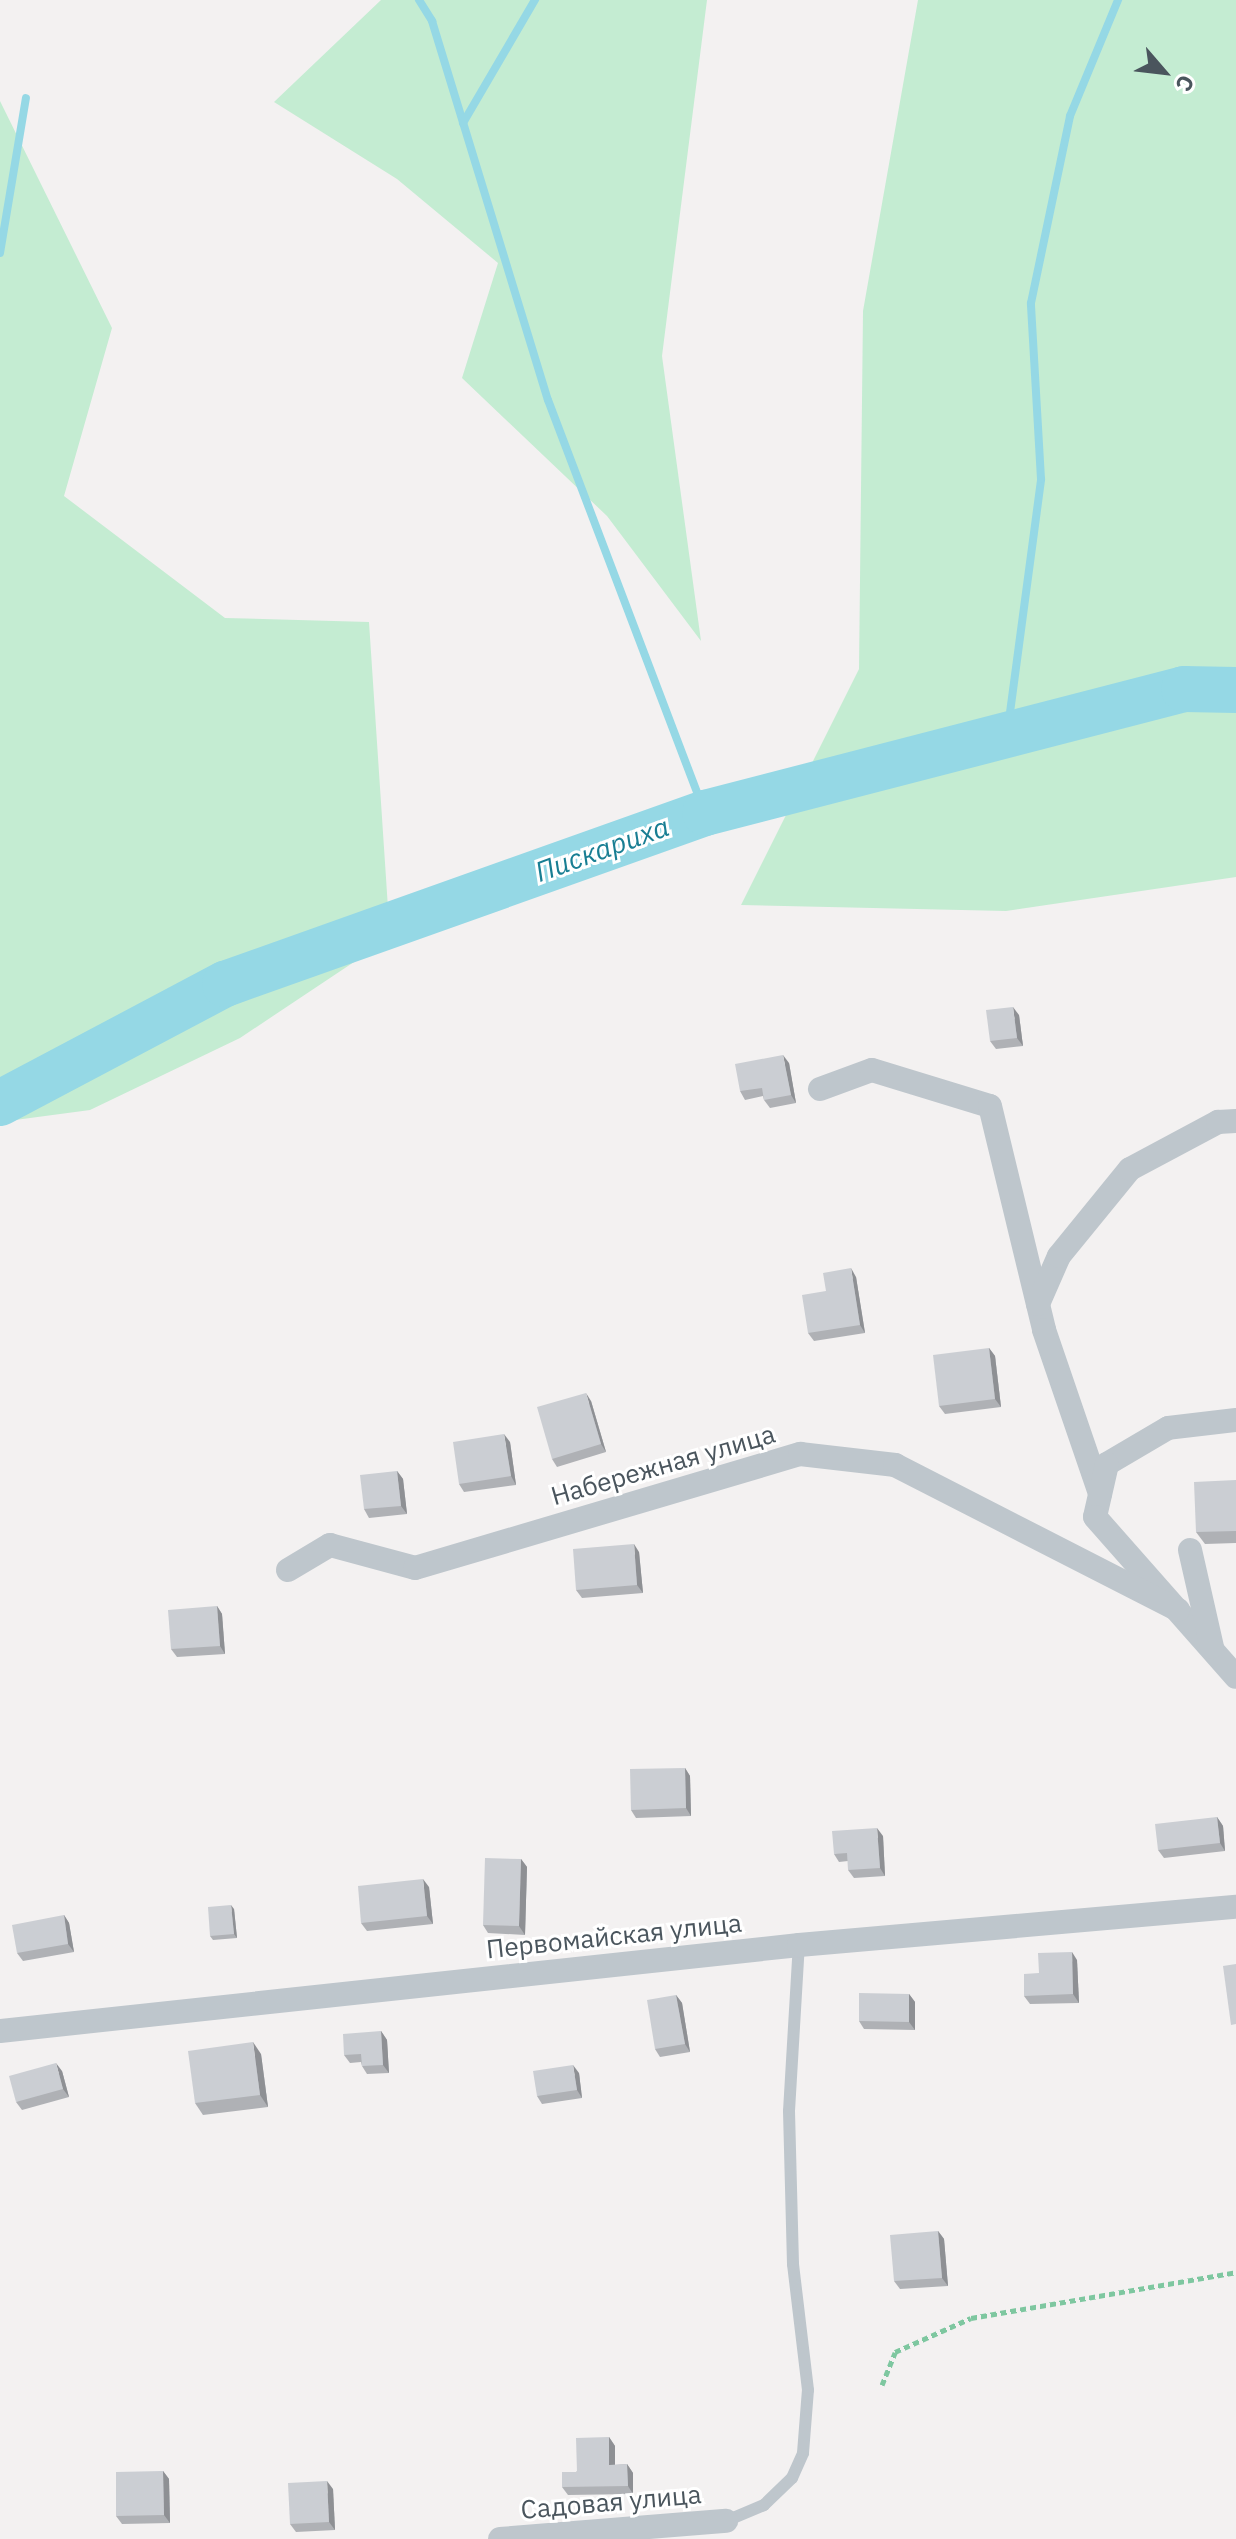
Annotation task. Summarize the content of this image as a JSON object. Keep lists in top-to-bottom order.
{
  "streets": {
    "street": ["Набережная улица", "Первомайская улица", "Садовая улица"]
  },
  "water": ["Пискариха"],
  "north": "bottom right"
}
